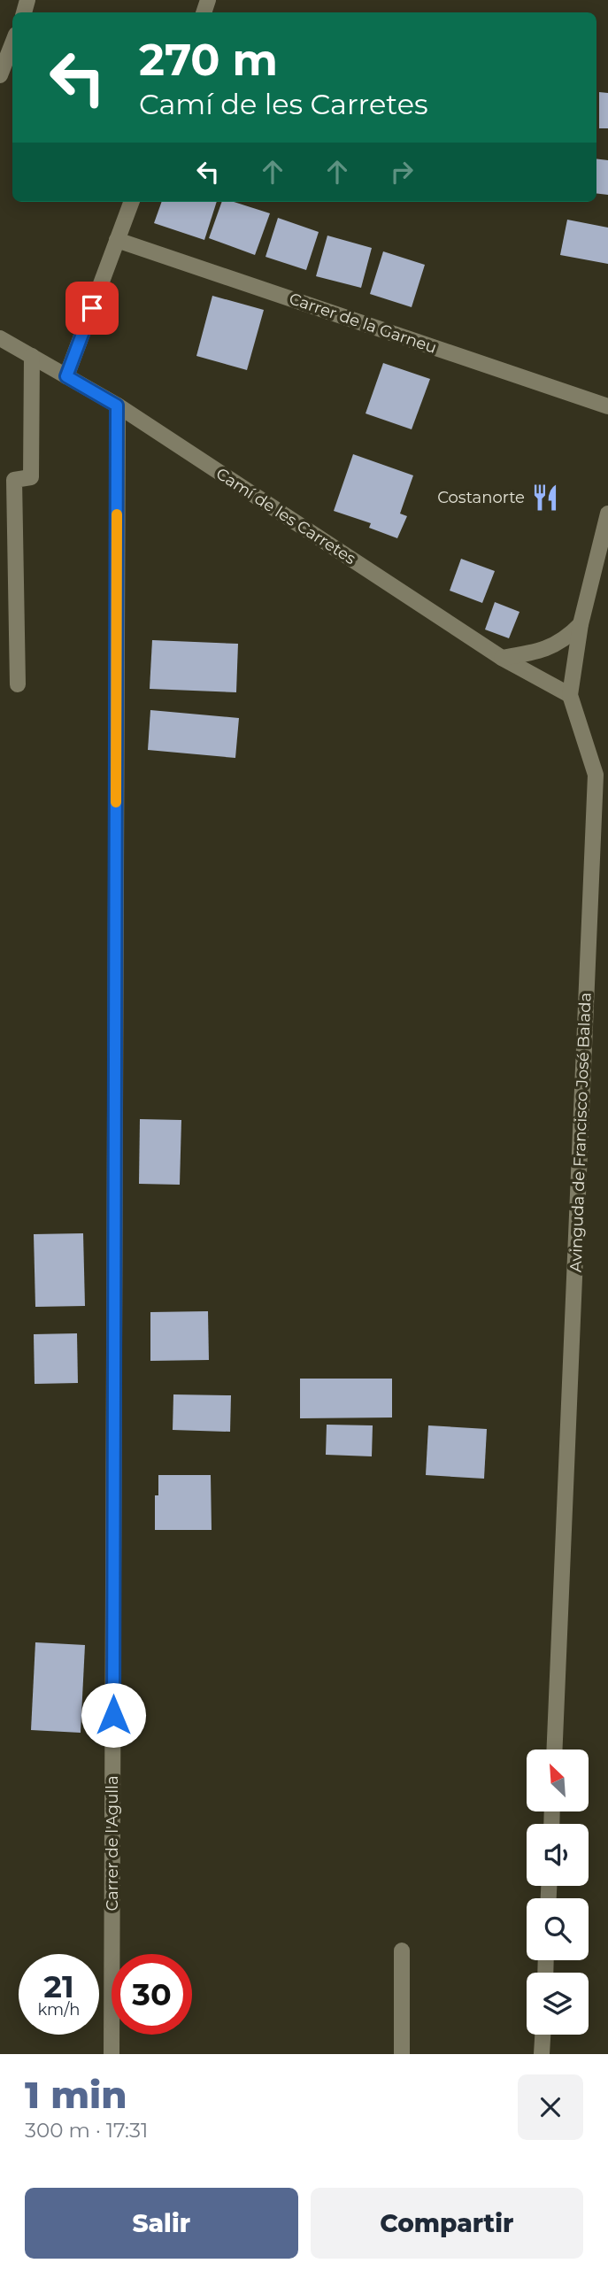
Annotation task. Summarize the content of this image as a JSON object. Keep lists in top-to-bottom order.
{
  "streets": {
    "street": [
      "Carrer de la Garneu",
      "Camí de les Carretes",
      "Avinguda de Francisco José Balada",
      "Carrer de l'Agulla"
    ]
  },
  "crossings": [
    ["Camí de les Carretes", "Avinguda de Francisco José Balada"],
    ["Camí de les Carretes", "Carrer de l'Agulla"]
  ],
  "places": {
    "restaurant": ["Costanorte"]
  },
  "north": "top left",
  "page": {
    "turn": ["270 m", "Camí de les Carretes"],
    "speed": "21 km/h",
    "limit": "30",
    "heading": ["1 min", "300 m · 17:31"],
    "buttons": ["Salir", "Compartir"]
  }
}
